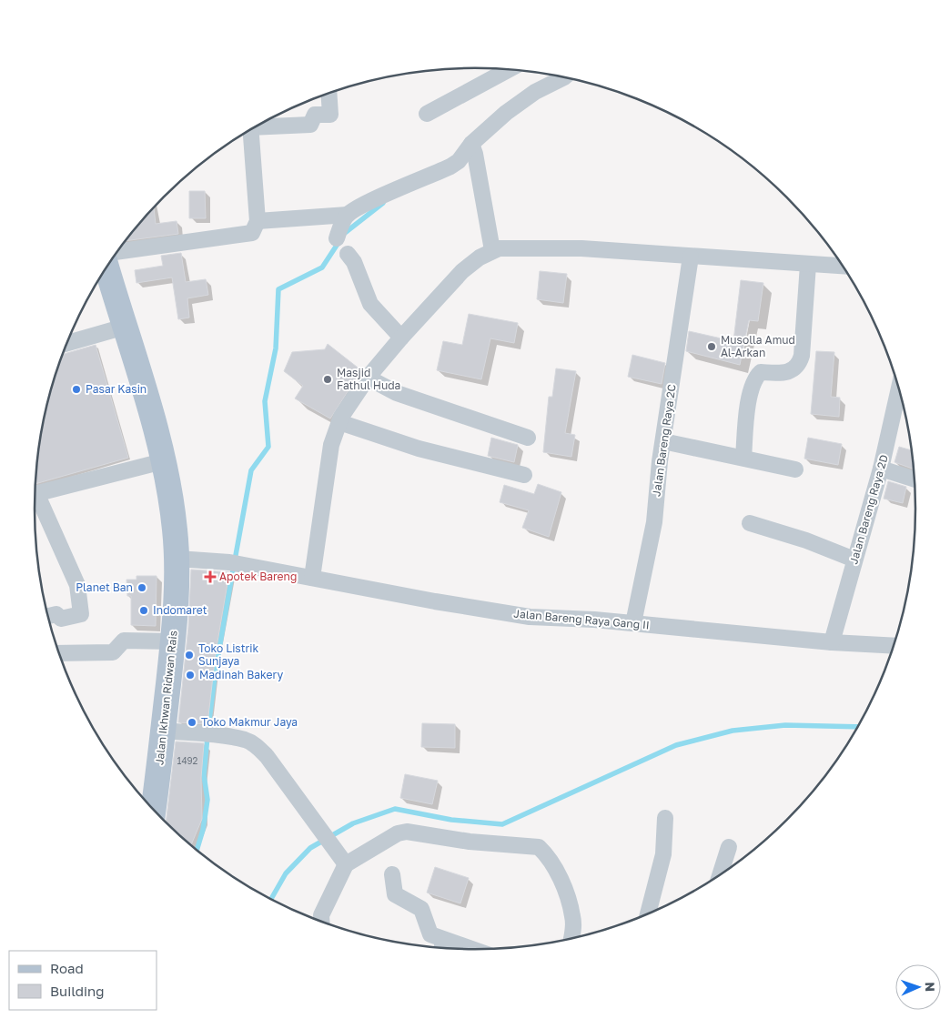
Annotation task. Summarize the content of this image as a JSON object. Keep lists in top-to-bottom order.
{
  "streets": {
    "main road": ["Jalan Ikhwan Ridwan Rais"],
    "street": ["Jalan Bareng Raya 2C", "Jalan Bareng Raya 2D", "Jalan Bareng Raya Gang II"]
  },
  "crossings": [
    ["Jalan Bareng Raya 2C", "Jalan Bareng Raya Gang II"],
    ["Jalan Bareng Raya 2D", "Jalan Bareng Raya Gang II"],
    ["Jalan Bareng Raya Gang II", "Jalan Ikhwan Ridwan Rais"]
  ],
  "places": {
    "other": [
      "Musolla Amud Al-Arkan",
      "Masjid Fathul Huda",
      "Pasar Kasin",
      "Planet Ban",
      "Indomaret",
      "Toko Listrik Sunjaya",
      "Madinah Bakery",
      "Toko Makmur Jaya"
    ],
    "health": ["Apotek Bareng"]
  },
  "house_numbers": ["1492"],
  "legend": ["Road", "Building"],
  "north": "right"
}
